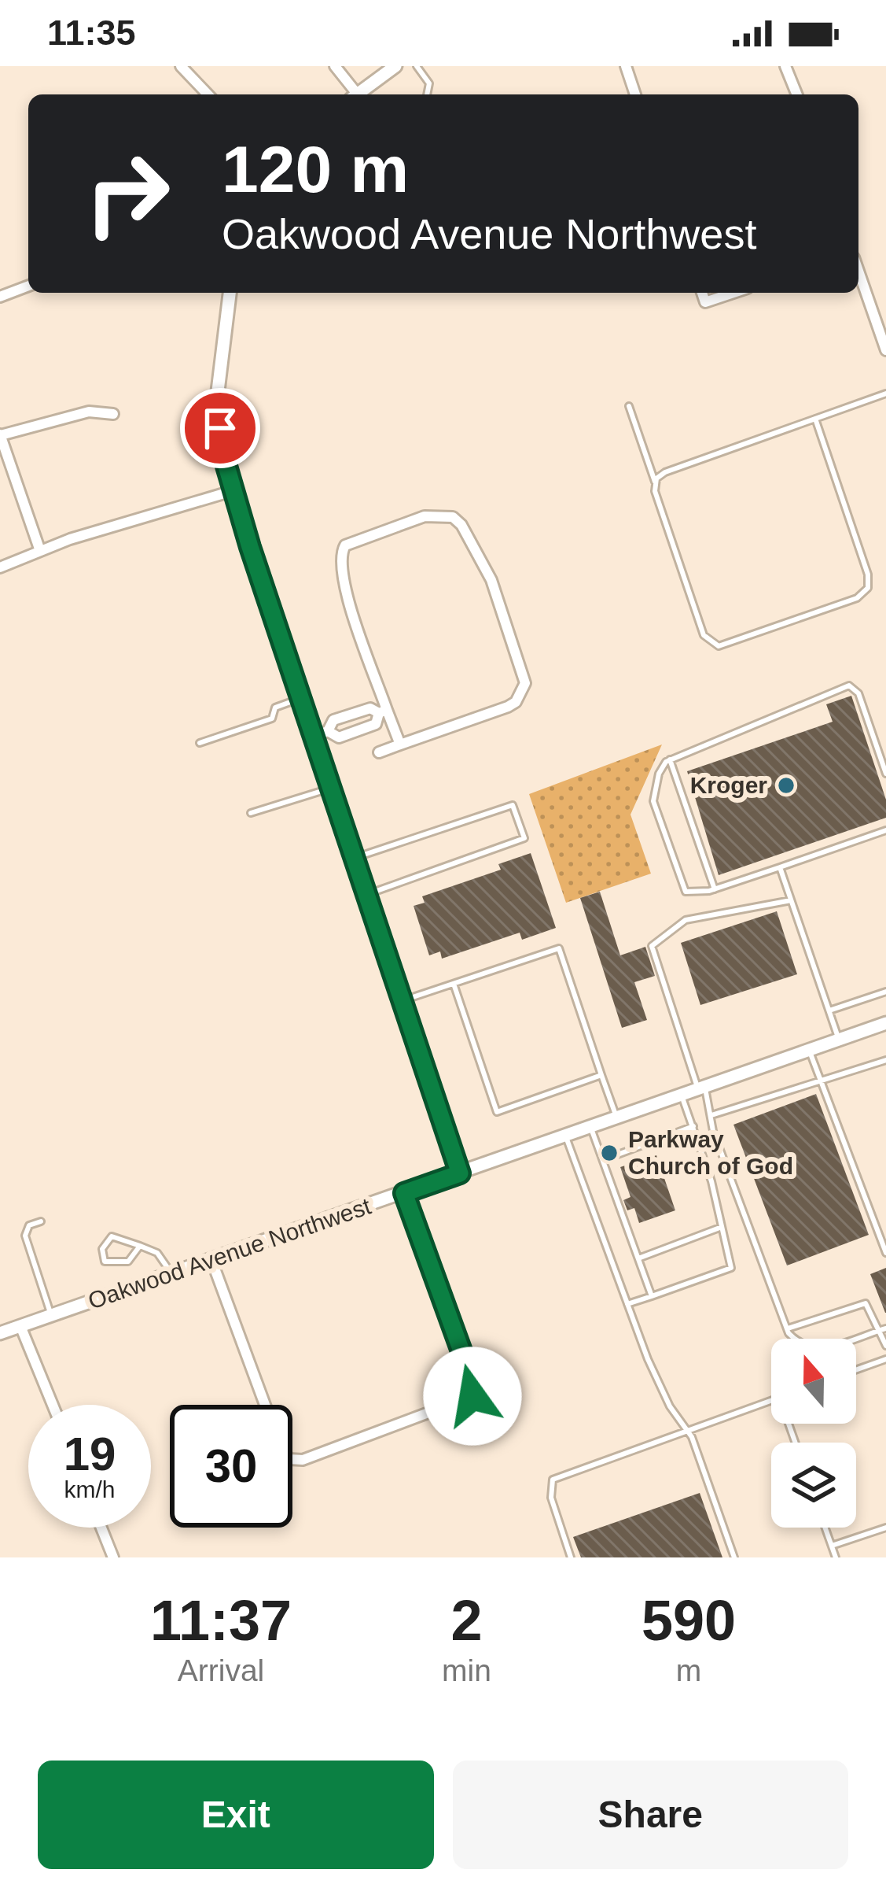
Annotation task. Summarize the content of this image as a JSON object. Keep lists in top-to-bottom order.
{
  "streets": {
    "street": ["Oakwood Avenue Northwest"]
  },
  "places": ["Kroger", "Parkway Church of God"],
  "north": "top",
  "page": {
    "status": "11:35",
    "turn": ["120 m", "Oakwood Avenue Northwest"],
    "speed": "19 km/h",
    "limit": "30",
    "eta": [
      "11:37",
      "Arrival",
      "2",
      "min",
      "590",
      "m"
    ],
    "buttons": ["Exit", "Share"]
  }
}
